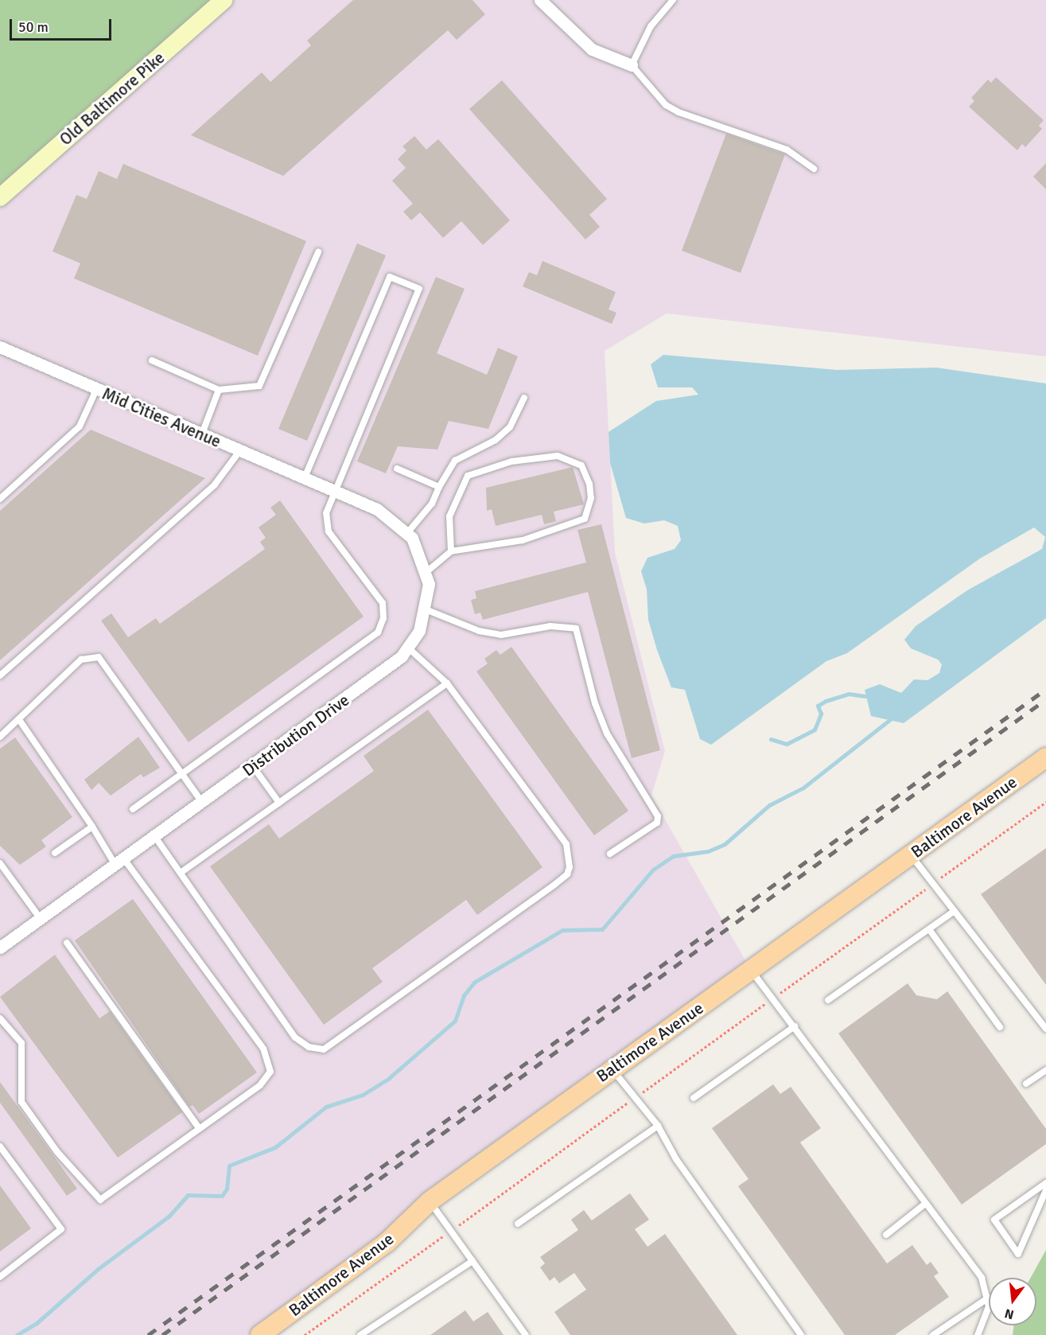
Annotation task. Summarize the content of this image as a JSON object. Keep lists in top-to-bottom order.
{
  "streets": {
    "main road": ["Old Baltimore Pike", "Baltimore Avenue"],
    "street": ["Mid Cities Avenue", "Distribution Drive"]
  },
  "scale_bar": "50 m",
  "north": "bottom"
}
